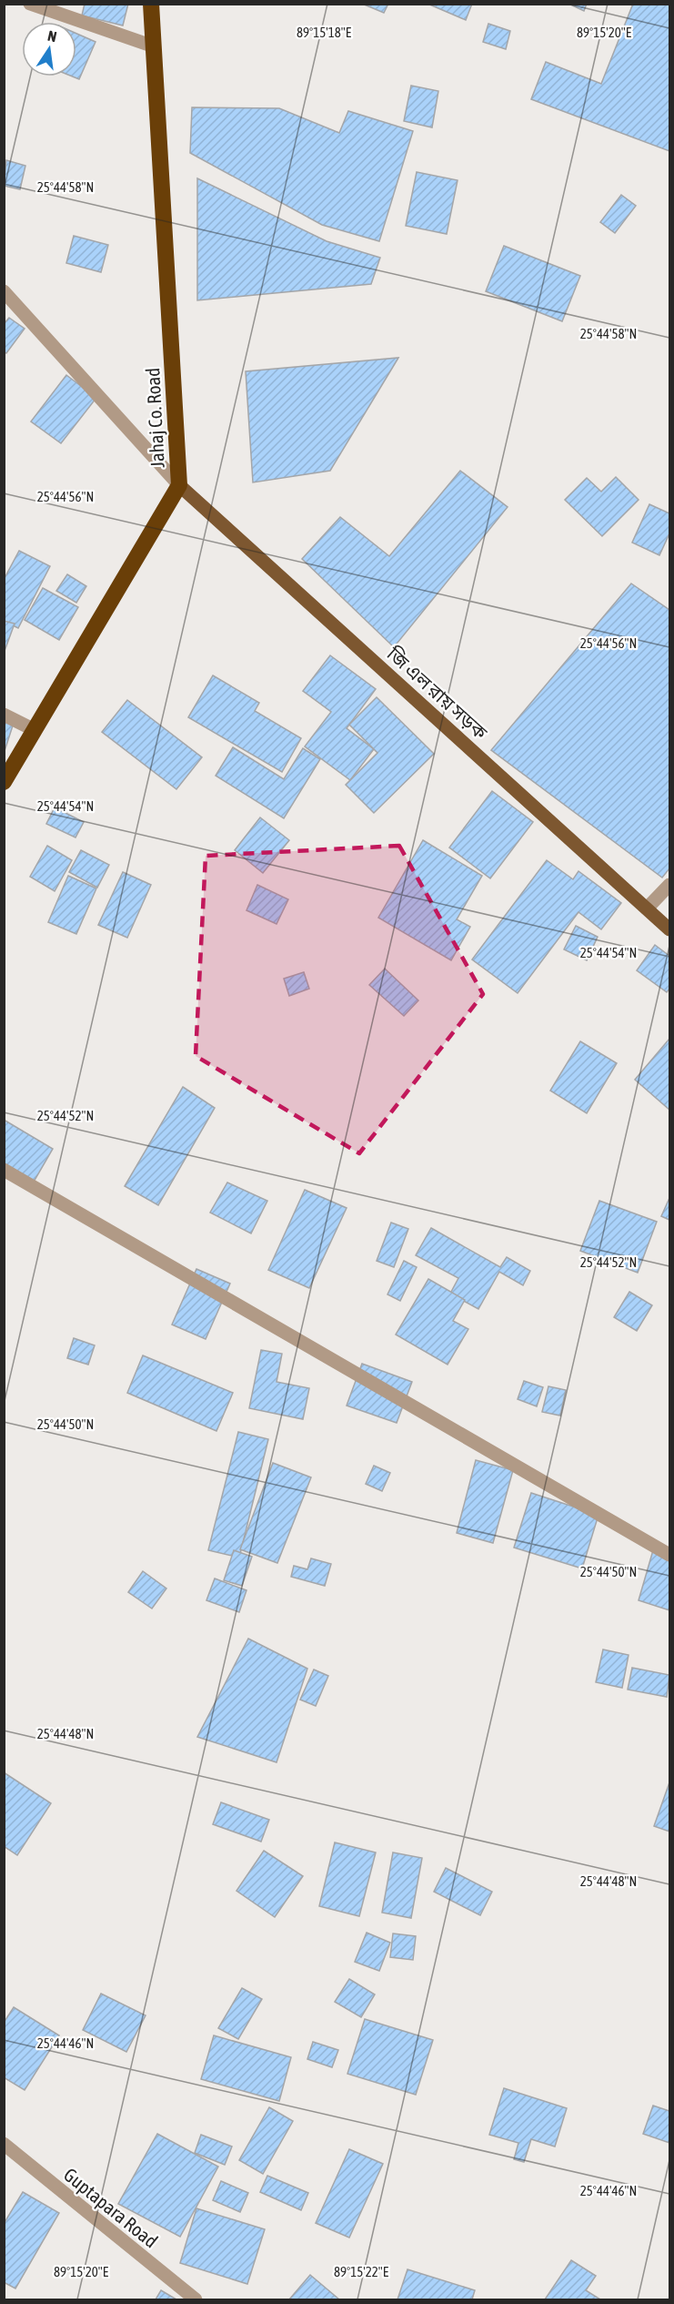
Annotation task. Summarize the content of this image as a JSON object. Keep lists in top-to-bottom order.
{
  "streets": {
    "highway": ["Jahaj Co. Road"],
    "main road": ["জি এল রায় সড়ক"],
    "street": ["Guptapara Road"]
  },
  "crossings": [
    ["Jahaj Co. Road", "জি এল রায় সড়ক"]
  ],
  "north": "top",
  "coordinates": [
    "89°15'20\"E",
    "89°15'18\"E",
    "25°44'58\"N",
    "25°44'56\"N",
    "25°44'54\"N",
    "25°44'52\"N",
    "25°44'50\"N",
    "25°44'48\"N",
    "25°44'46\"N",
    "89°15'22\"E"
  ]
}
